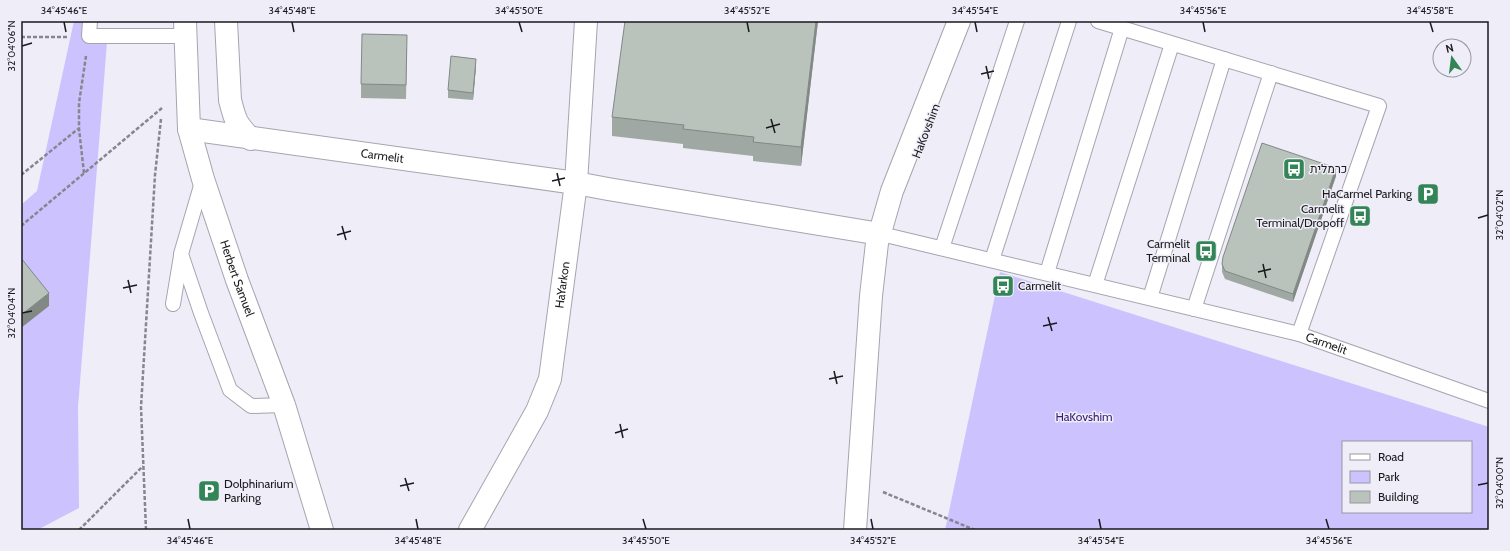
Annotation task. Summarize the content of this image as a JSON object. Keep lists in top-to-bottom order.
{
  "streets": {
    "street": [
      "HaKovshim",
      "Carmelit",
      "Herbert Samuel",
      "HaYarkon"
    ]
  },
  "crossings": [
    ["HaKovshim", "Carmelit"],
    ["Carmelit", "Herbert Samuel"],
    ["Carmelit", "HaYarkon"]
  ],
  "parks": ["HaKovshim"],
  "places": {
    "bus stop": [
      "כרמלית",
      "Carmelit Terminal/Dropoff",
      "Carmelit Terminal",
      "Carmelit"
    ],
    "parking": ["HaCarmel Parking", "Dolphinarium Parking"]
  },
  "legend": ["Road", "Park", "Building"],
  "north": "top",
  "coordinates": [
    "34°45'46\"E",
    "34°45'48\"E",
    "34°45'50\"E",
    "34°45'52\"E",
    "34°45'54\"E",
    "34°45'56\"E",
    "34°45'58\"E",
    "32°04'06\"N",
    "32°04'02\"N",
    "32°04'04\"N",
    "32°04'00\"N"
  ]
}
